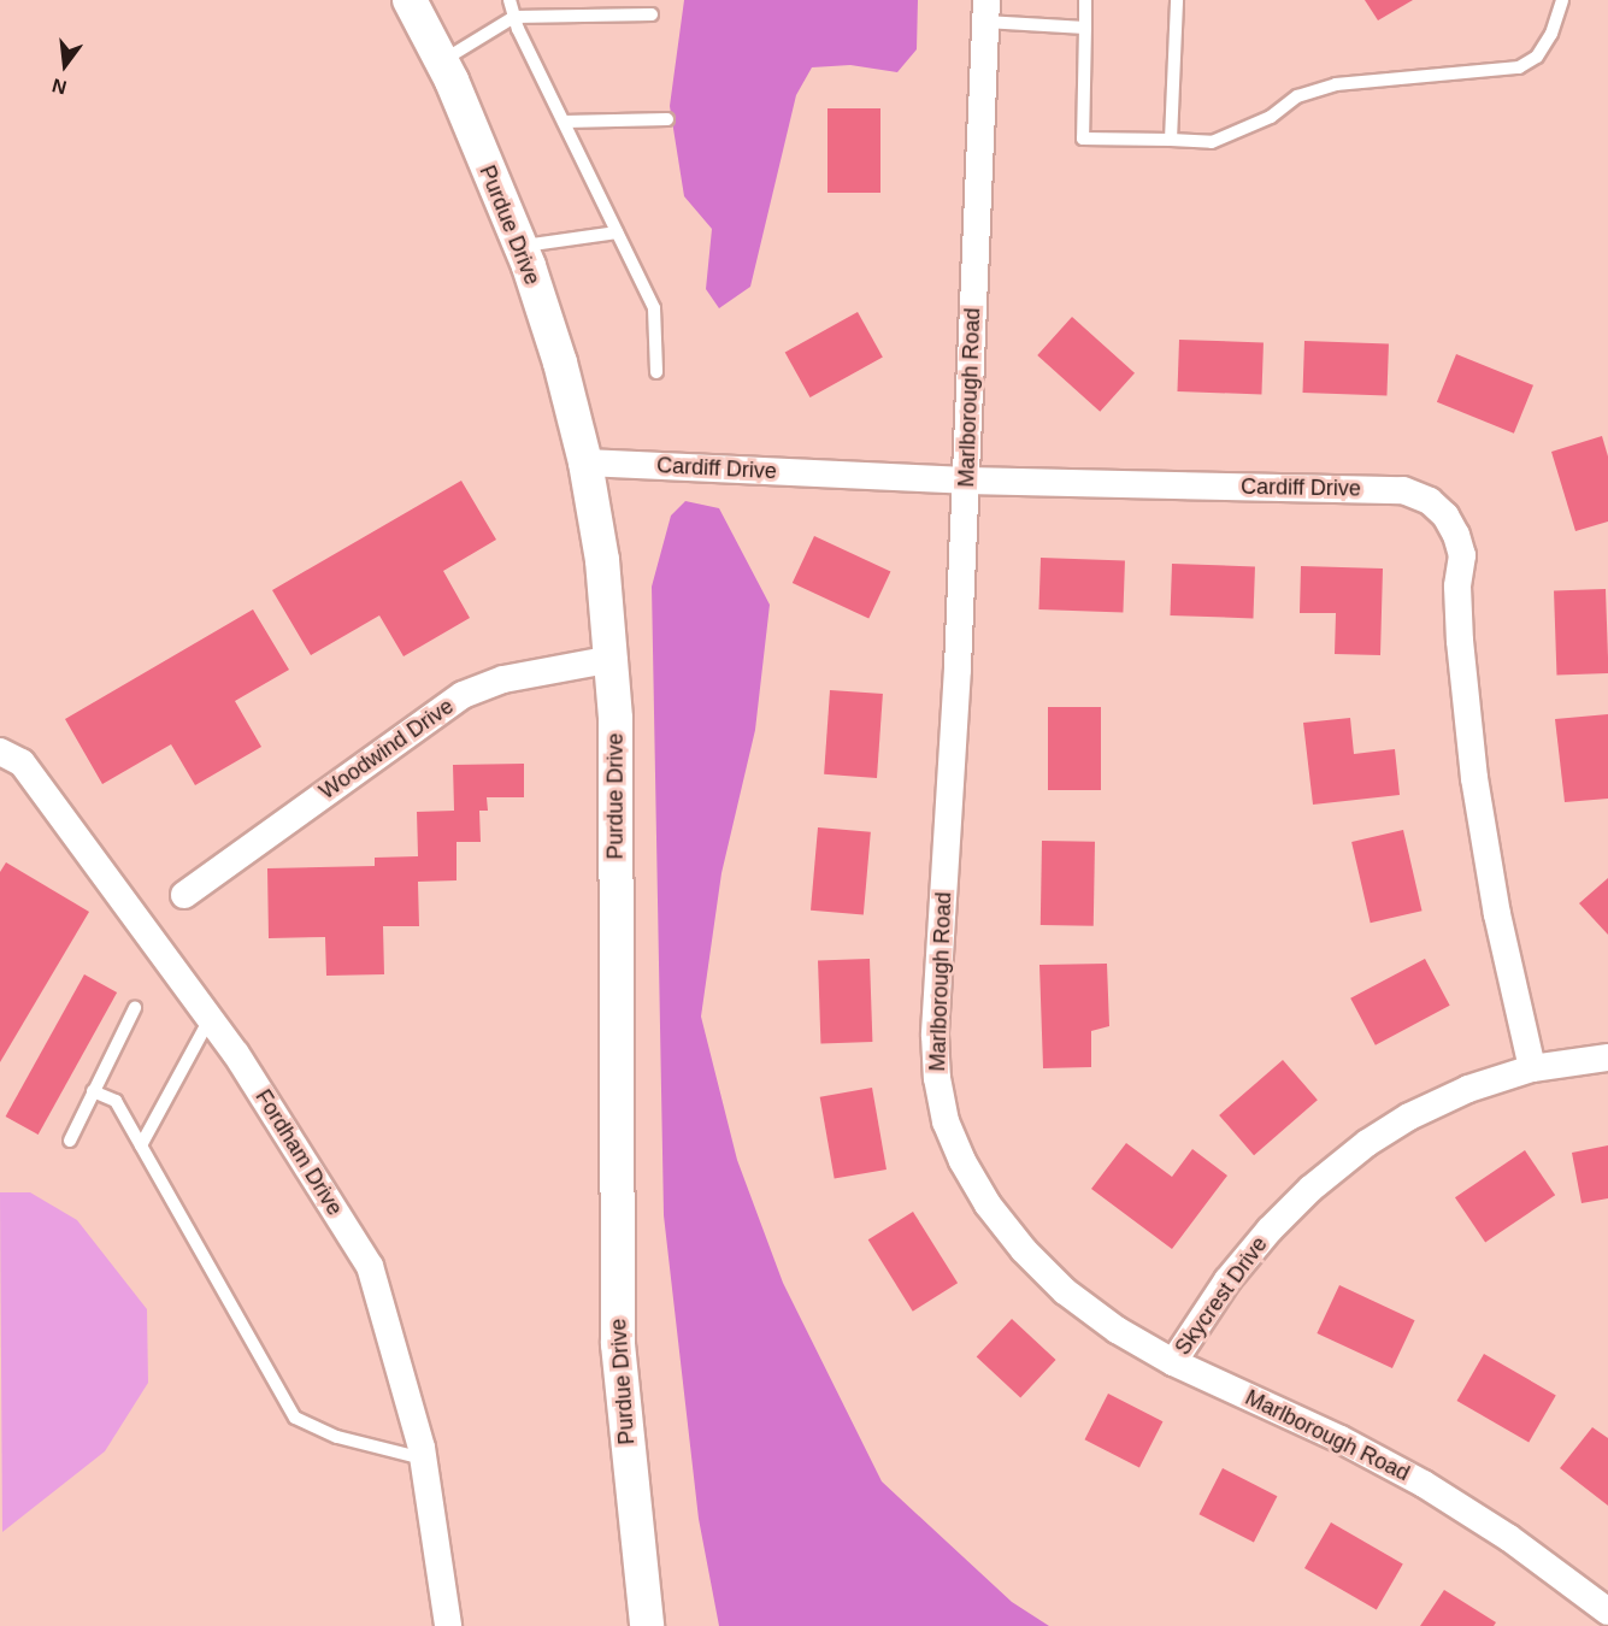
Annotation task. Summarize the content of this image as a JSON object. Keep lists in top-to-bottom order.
{
  "streets": {
    "street": [
      "Purdue Drive",
      "Marlborough Road",
      "Cardiff Drive",
      "Woodwind Drive",
      "Fordham Drive",
      "Skycrest Drive"
    ]
  },
  "crossings": [
    ["Purdue Drive", "Cardiff Drive"],
    ["Purdue Drive", "Woodwind Drive"],
    ["Marlborough Road", "Cardiff Drive"],
    ["Marlborough Road", "Skycrest Drive"],
    ["Cardiff Drive", "Skycrest Drive"]
  ],
  "north": "bottom"
}
